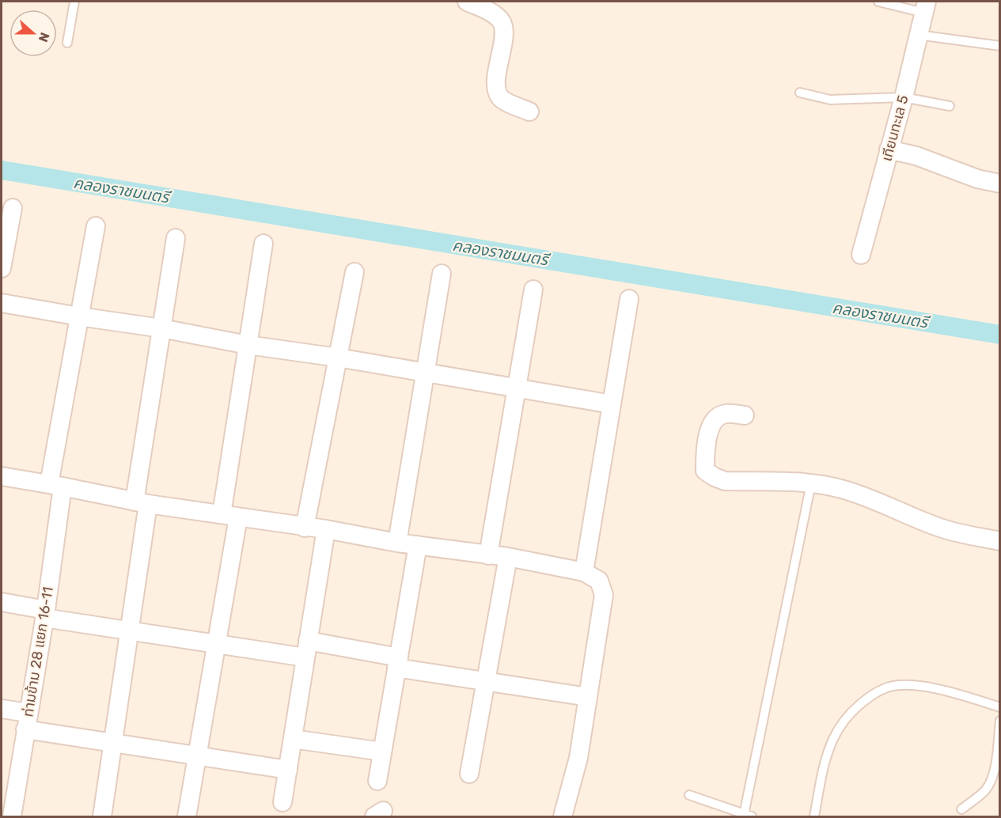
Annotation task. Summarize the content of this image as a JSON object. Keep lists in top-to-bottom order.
{
  "streets": {
    "street": ["เทียนทะเล 5", "ท่ามข้าม 28 แยก 16-11"]
  },
  "water": ["คลองราชมนตรี"],
  "north": "right"
}
